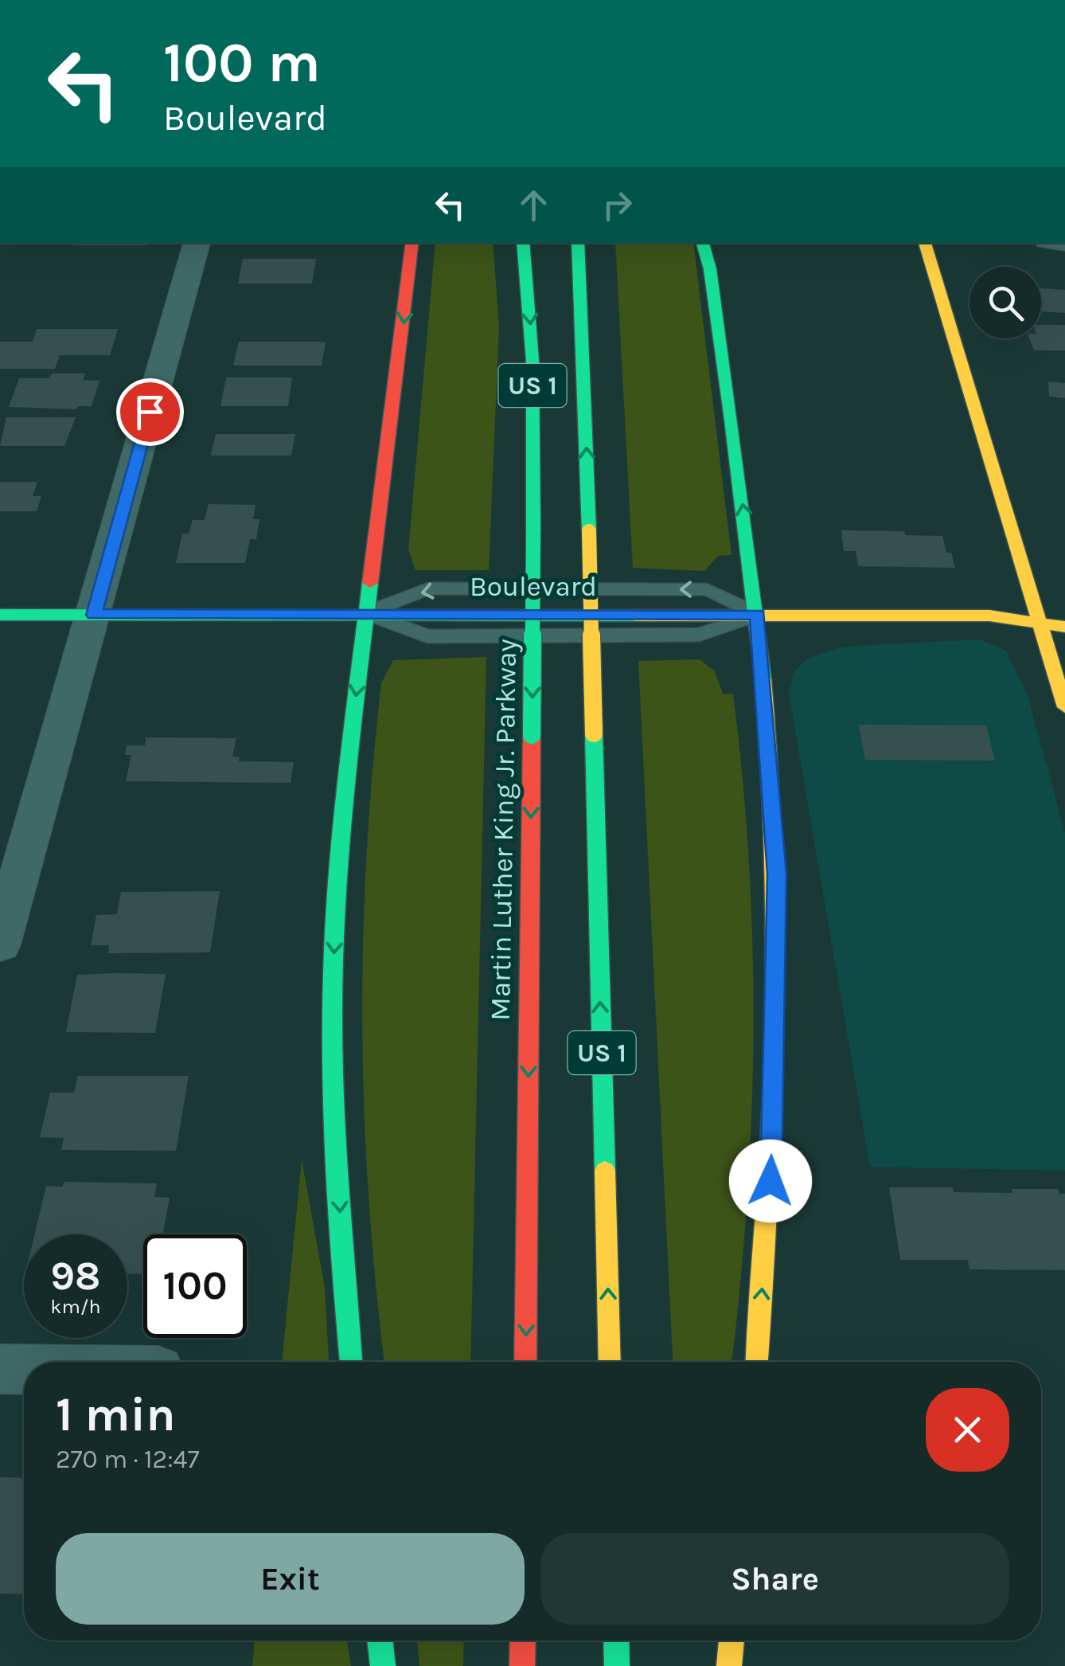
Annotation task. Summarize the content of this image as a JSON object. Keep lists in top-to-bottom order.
{
  "streets": {
    "main road": ["US 1", "Boulevard", "Martin Luther King Jr. Parkway"]
  },
  "page": {
    "turn": ["100 m", "Boulevard"],
    "speed": "98 km/h",
    "limit": "100",
    "heading": ["1 min", "270 m · 12:47"],
    "buttons": ["Exit", "Share"]
  }
}
